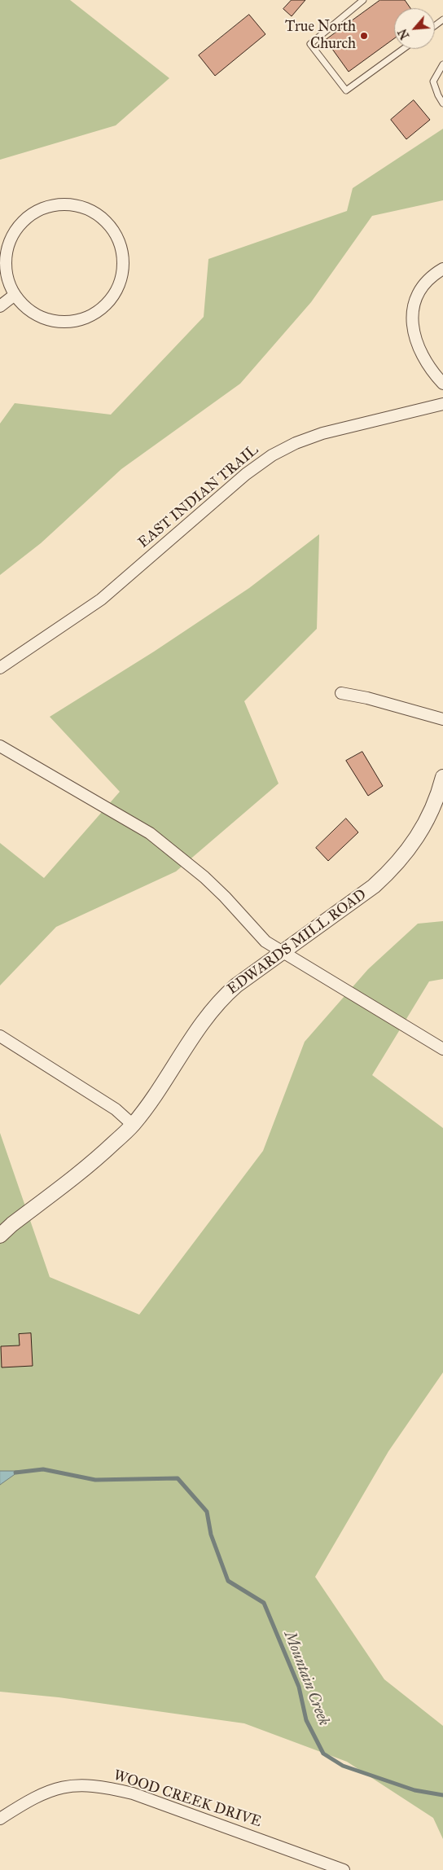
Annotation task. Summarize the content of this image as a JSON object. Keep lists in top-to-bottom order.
{
  "streets": {
    "street": ["EAST INDIAN TRAIL", "EDWARDS MILL ROAD", "WOOD CREEK DRIVE"]
  },
  "water": ["Mountain Creek"],
  "places": ["True North Church"],
  "north": "bottom left"
}
